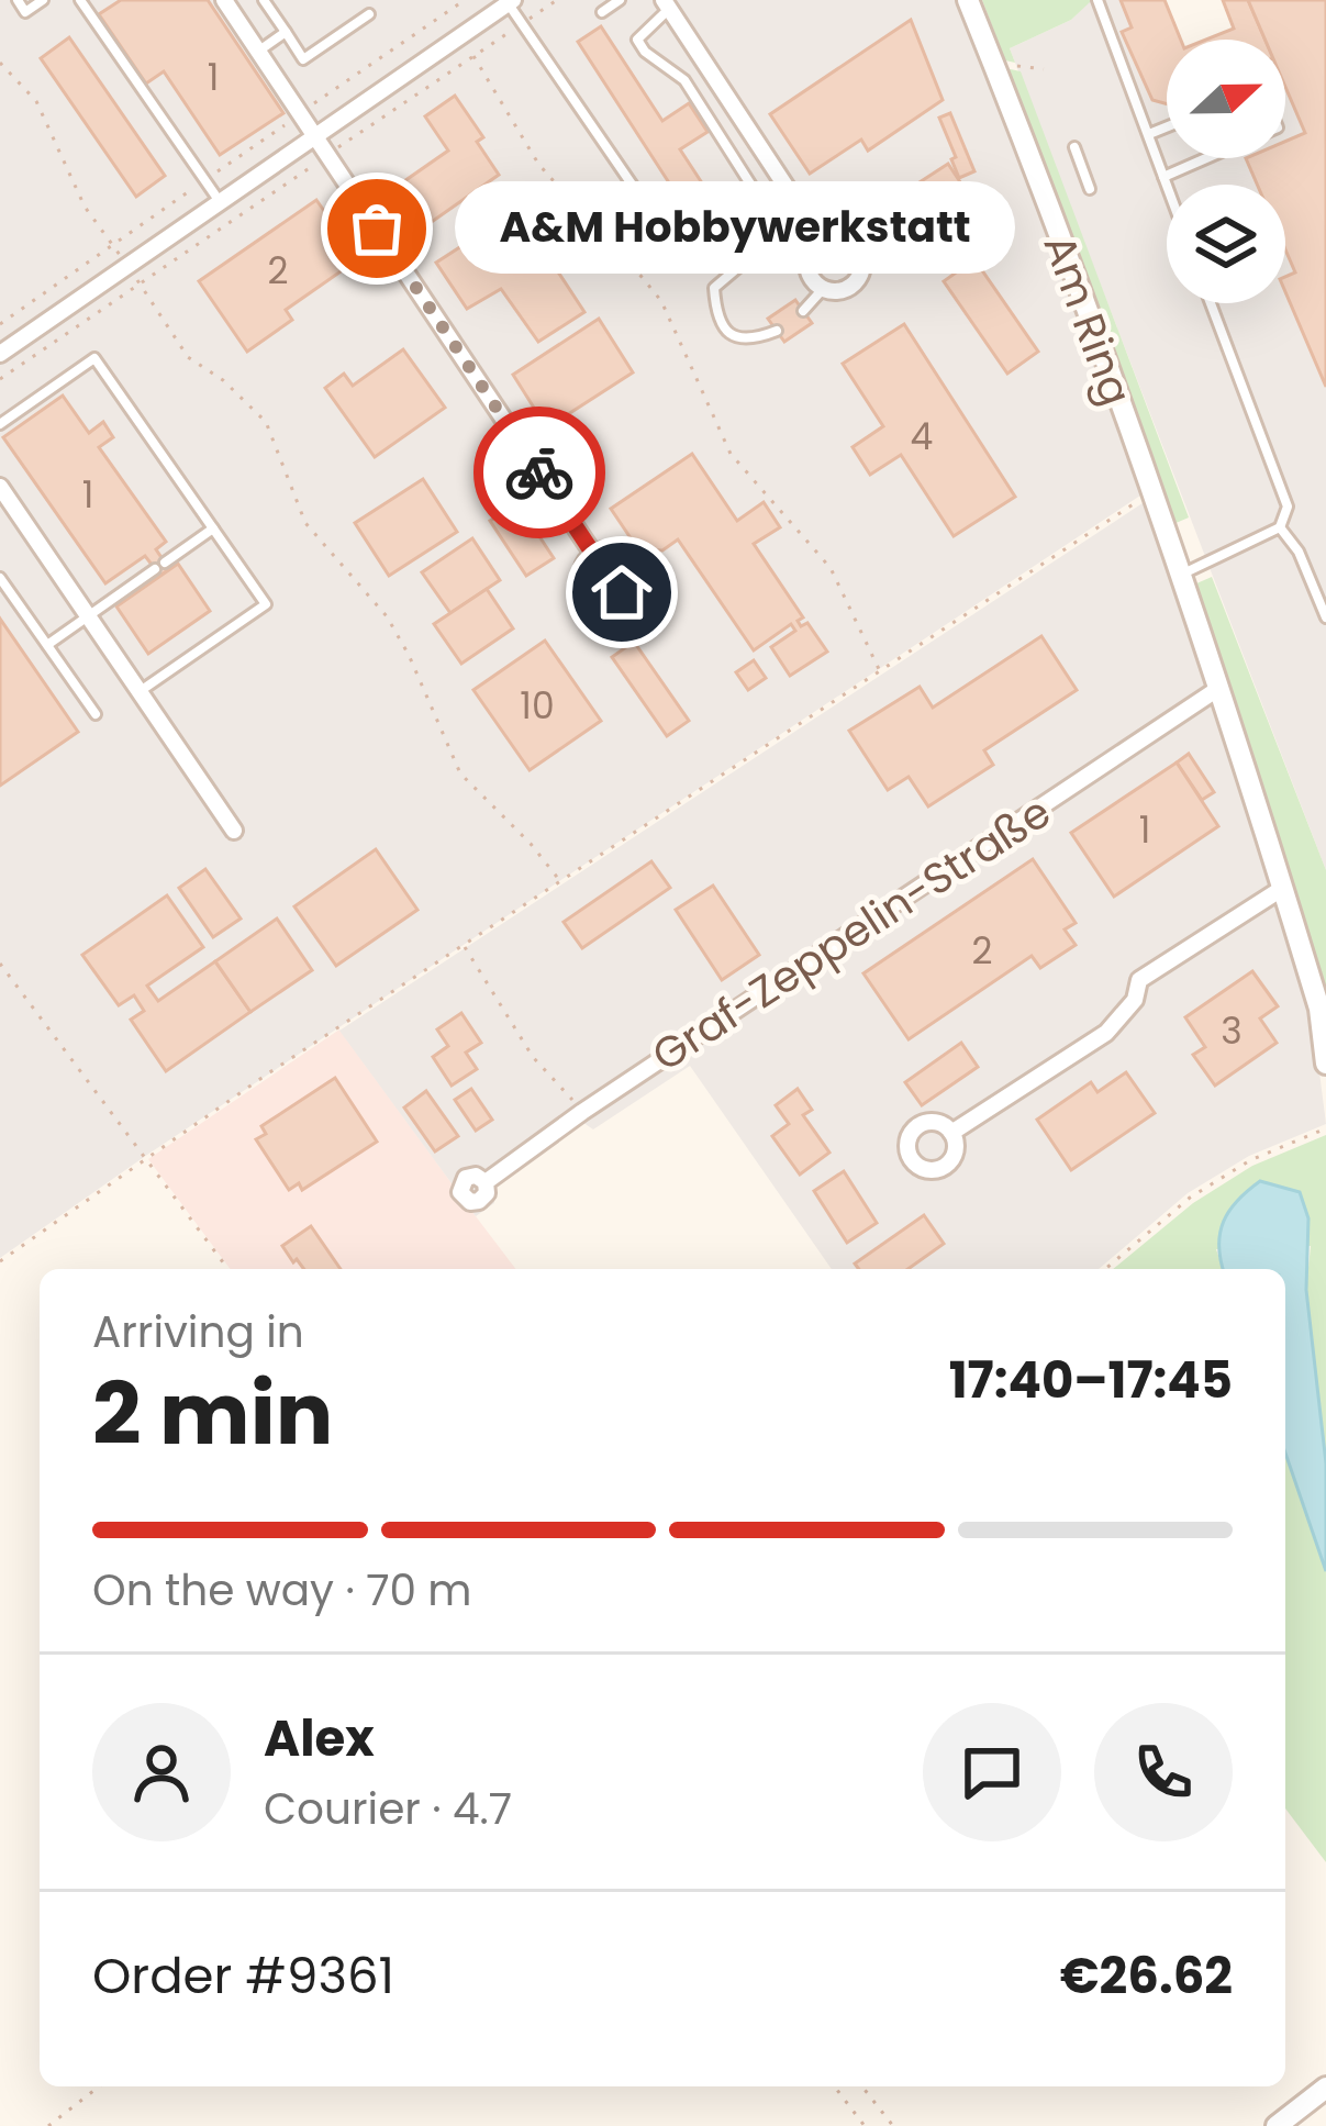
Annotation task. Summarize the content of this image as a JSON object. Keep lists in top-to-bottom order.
{
  "streets": {
    "street": ["Am Ring", "Graf-Zeppelin-Straße"]
  },
  "crossings": [
    ["Am Ring", "Graf-Zeppelin-Straße"]
  ],
  "places": ["A&M Hobbywerkstatt"],
  "house_numbers": [
    "1",
    "2",
    "4",
    "1",
    "10",
    "1",
    "2",
    "3"
  ],
  "north": "right",
  "page": {
    "bubble": "A&M Hobbywerkstatt",
    "heading": ["2 min", "Arriving in", "17:40–17:45"],
    "panel": [
      "Alex",
      "Courier · 4.7",
      "Order #9361",
      "€26.62"
    ],
    "bar": "On the way · 70 m"
  }
}
